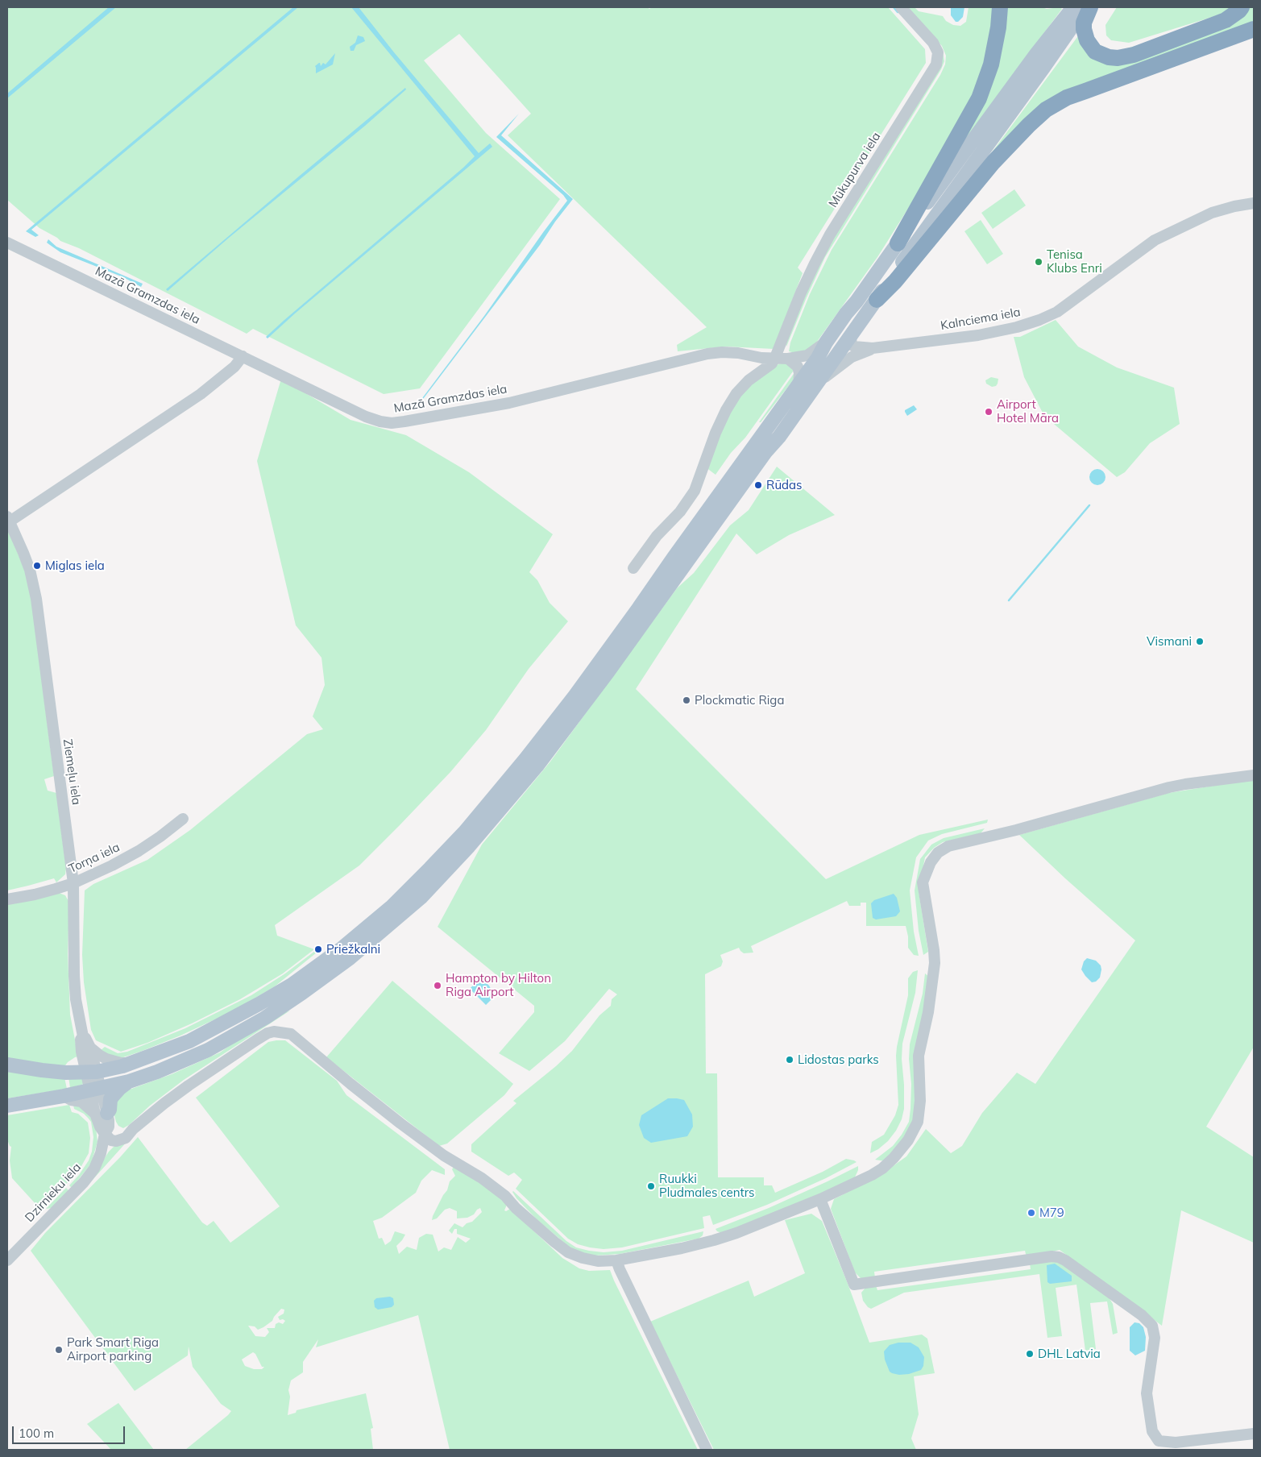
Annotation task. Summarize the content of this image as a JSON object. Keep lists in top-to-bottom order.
{
  "streets": {
    "street": [
      "Mūkupurva iela",
      "Mazā Gramzdas iela",
      "Kalnciema iela",
      "Ziemeļu iela",
      "Torņa iela",
      "Dzirnieku iela"
    ]
  },
  "crossings": [
    ["Mūkupurva iela", "Mazā Gramzdas iela"],
    ["Ziemeļu iela", "Torņa iela"],
    ["Ziemeļu iela", "Dzirnieku iela"]
  ],
  "places": [
    "Tenisa Klubs Enri",
    "Airport Hotel Māra",
    "Rūdas",
    "Miglas iela",
    "Vismani",
    "Plockmatic Riga",
    "Priežkalni",
    "Hampton by Hilton Riga Airport",
    "Lidostas parks",
    "Ruukki Pludmales centrs",
    "M79",
    "Park Smart Riga Airport parking",
    "DHL Latvia"
  ],
  "scale_bar": "100 m"
}
